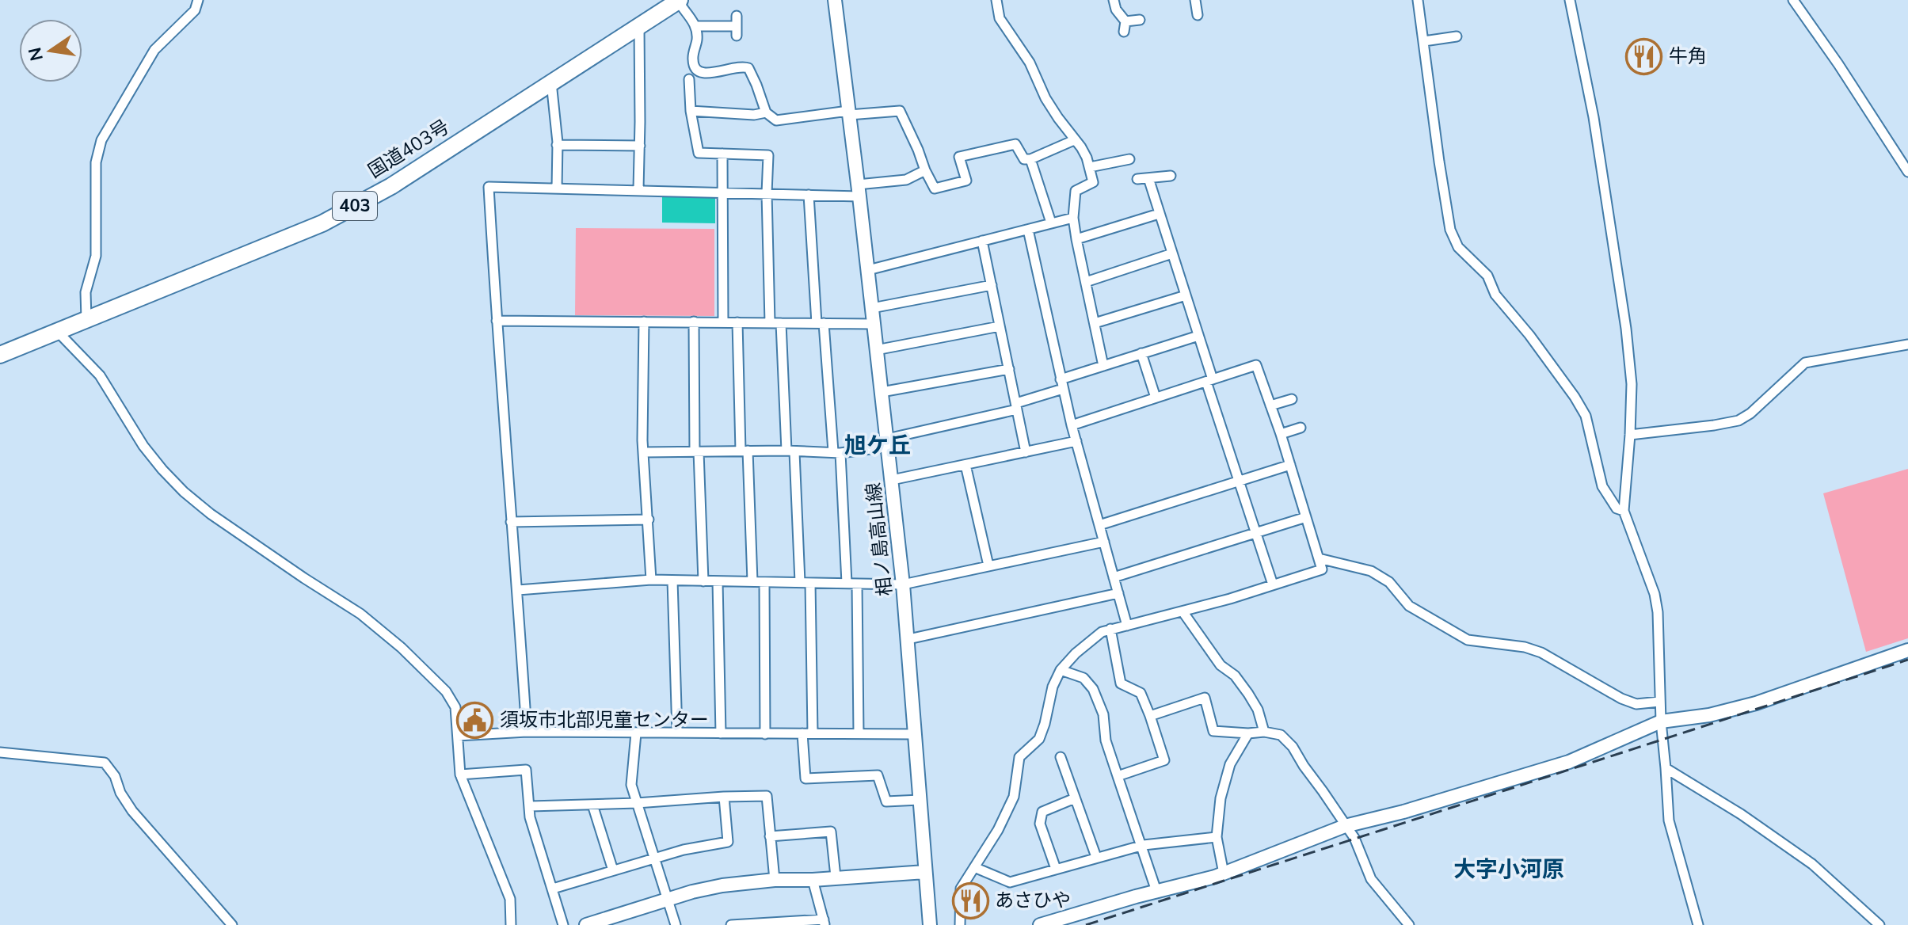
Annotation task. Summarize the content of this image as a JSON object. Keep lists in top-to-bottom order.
{
  "streets": {
    "highway": ["国道403号", "403"],
    "street": ["相ノ島高山線"]
  },
  "districts": ["旭ケ丘", "大字小河原"],
  "places": {
    "restaurant": ["牛角", "あさひや"],
    "public building": ["須坂市北部児童センター"]
  },
  "north": "left"
}
